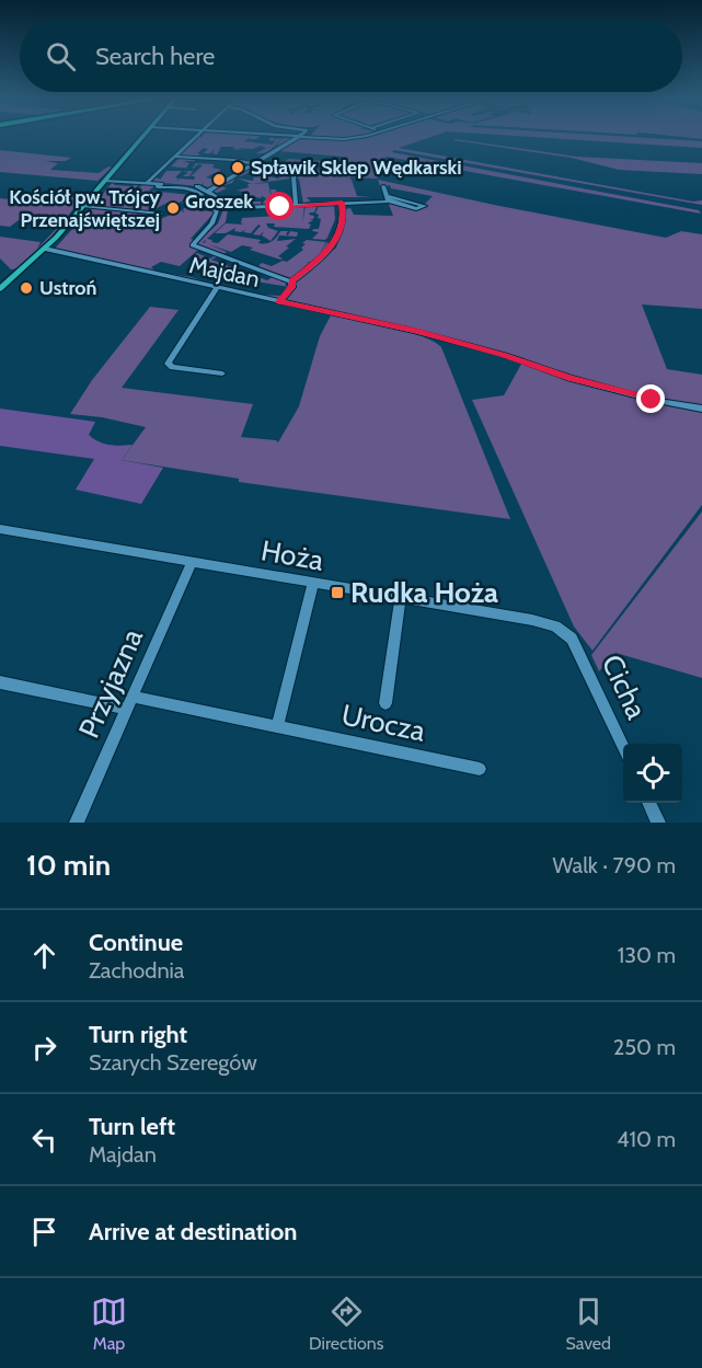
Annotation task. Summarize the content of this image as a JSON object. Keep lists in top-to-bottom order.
{
  "streets": {
    "street": [
      "Majdan",
      "Hoża",
      "Przyjazna",
      "Cicha",
      "Urocza"
    ]
  },
  "crossings": [
    ["Hoża", "Przyjazna"],
    ["Hoża", "Cicha"],
    ["Przyjazna", "Urocza"]
  ],
  "places": {
    "other": [
      "Spławik Sklep Wędkarski",
      "Groszek",
      "Kościół pw. Trójcy Przenajświętszej",
      "Ustroń"
    ],
    "transit": ["Rudka Hoża"]
  },
  "page": {
    "search": "Search here",
    "heading": ["10 min", "Walk · 790 m"],
    "list": [
      ["Continue", "Zachodnia", "130 m"],
      ["Turn right", "Szarych Szeregów", "250 m"],
      ["Turn left", "Majdan", "410 m"],
      "Arrive at destination"
    ],
    "nav": ["Map", "Directions", "Saved"]
  }
}
